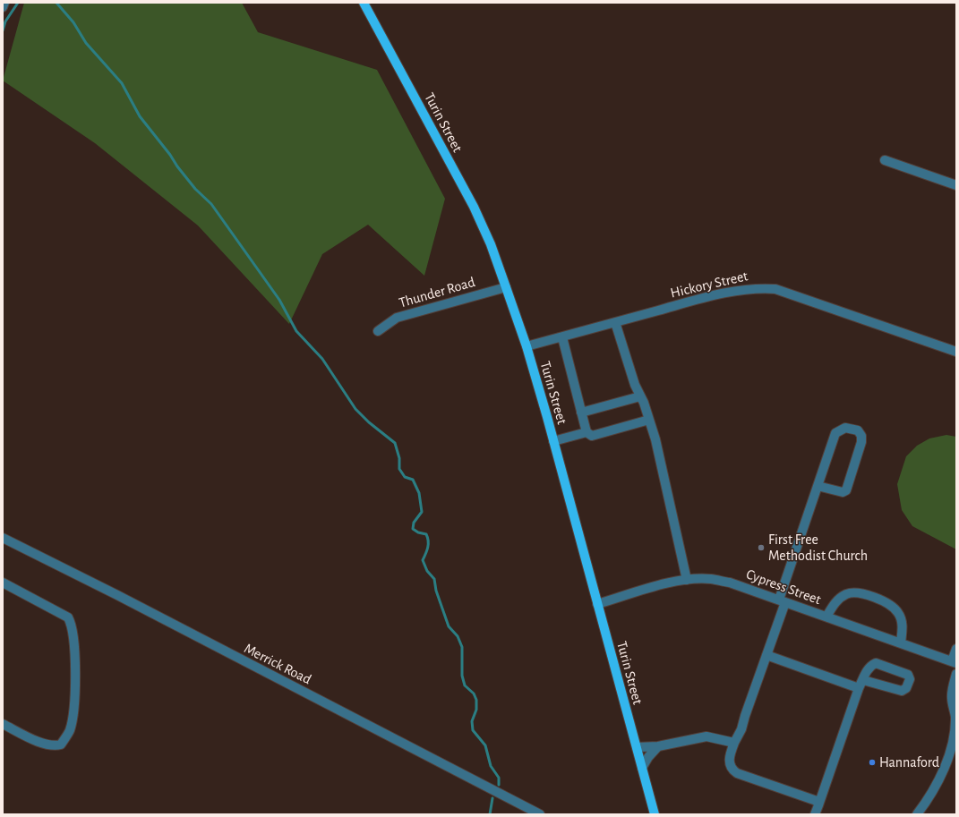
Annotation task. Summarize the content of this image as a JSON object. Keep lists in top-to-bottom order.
{
  "streets": {
    "main road": ["Turin Street"],
    "street": [
      "Hickory Street",
      "Thunder Road",
      "Cypress Street",
      "Merrick Road"
    ]
  },
  "crossings": [
    ["Turin Street", "Hickory Street"],
    ["Turin Street", "Thunder Road"],
    ["Turin Street", "Cypress Street"]
  ],
  "places": ["First Free Methodist Church", "Hannaford"]
}
